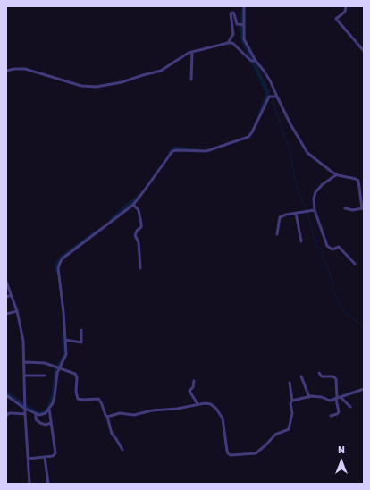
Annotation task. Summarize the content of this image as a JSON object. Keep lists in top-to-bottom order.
{
  "north": "top"
}
